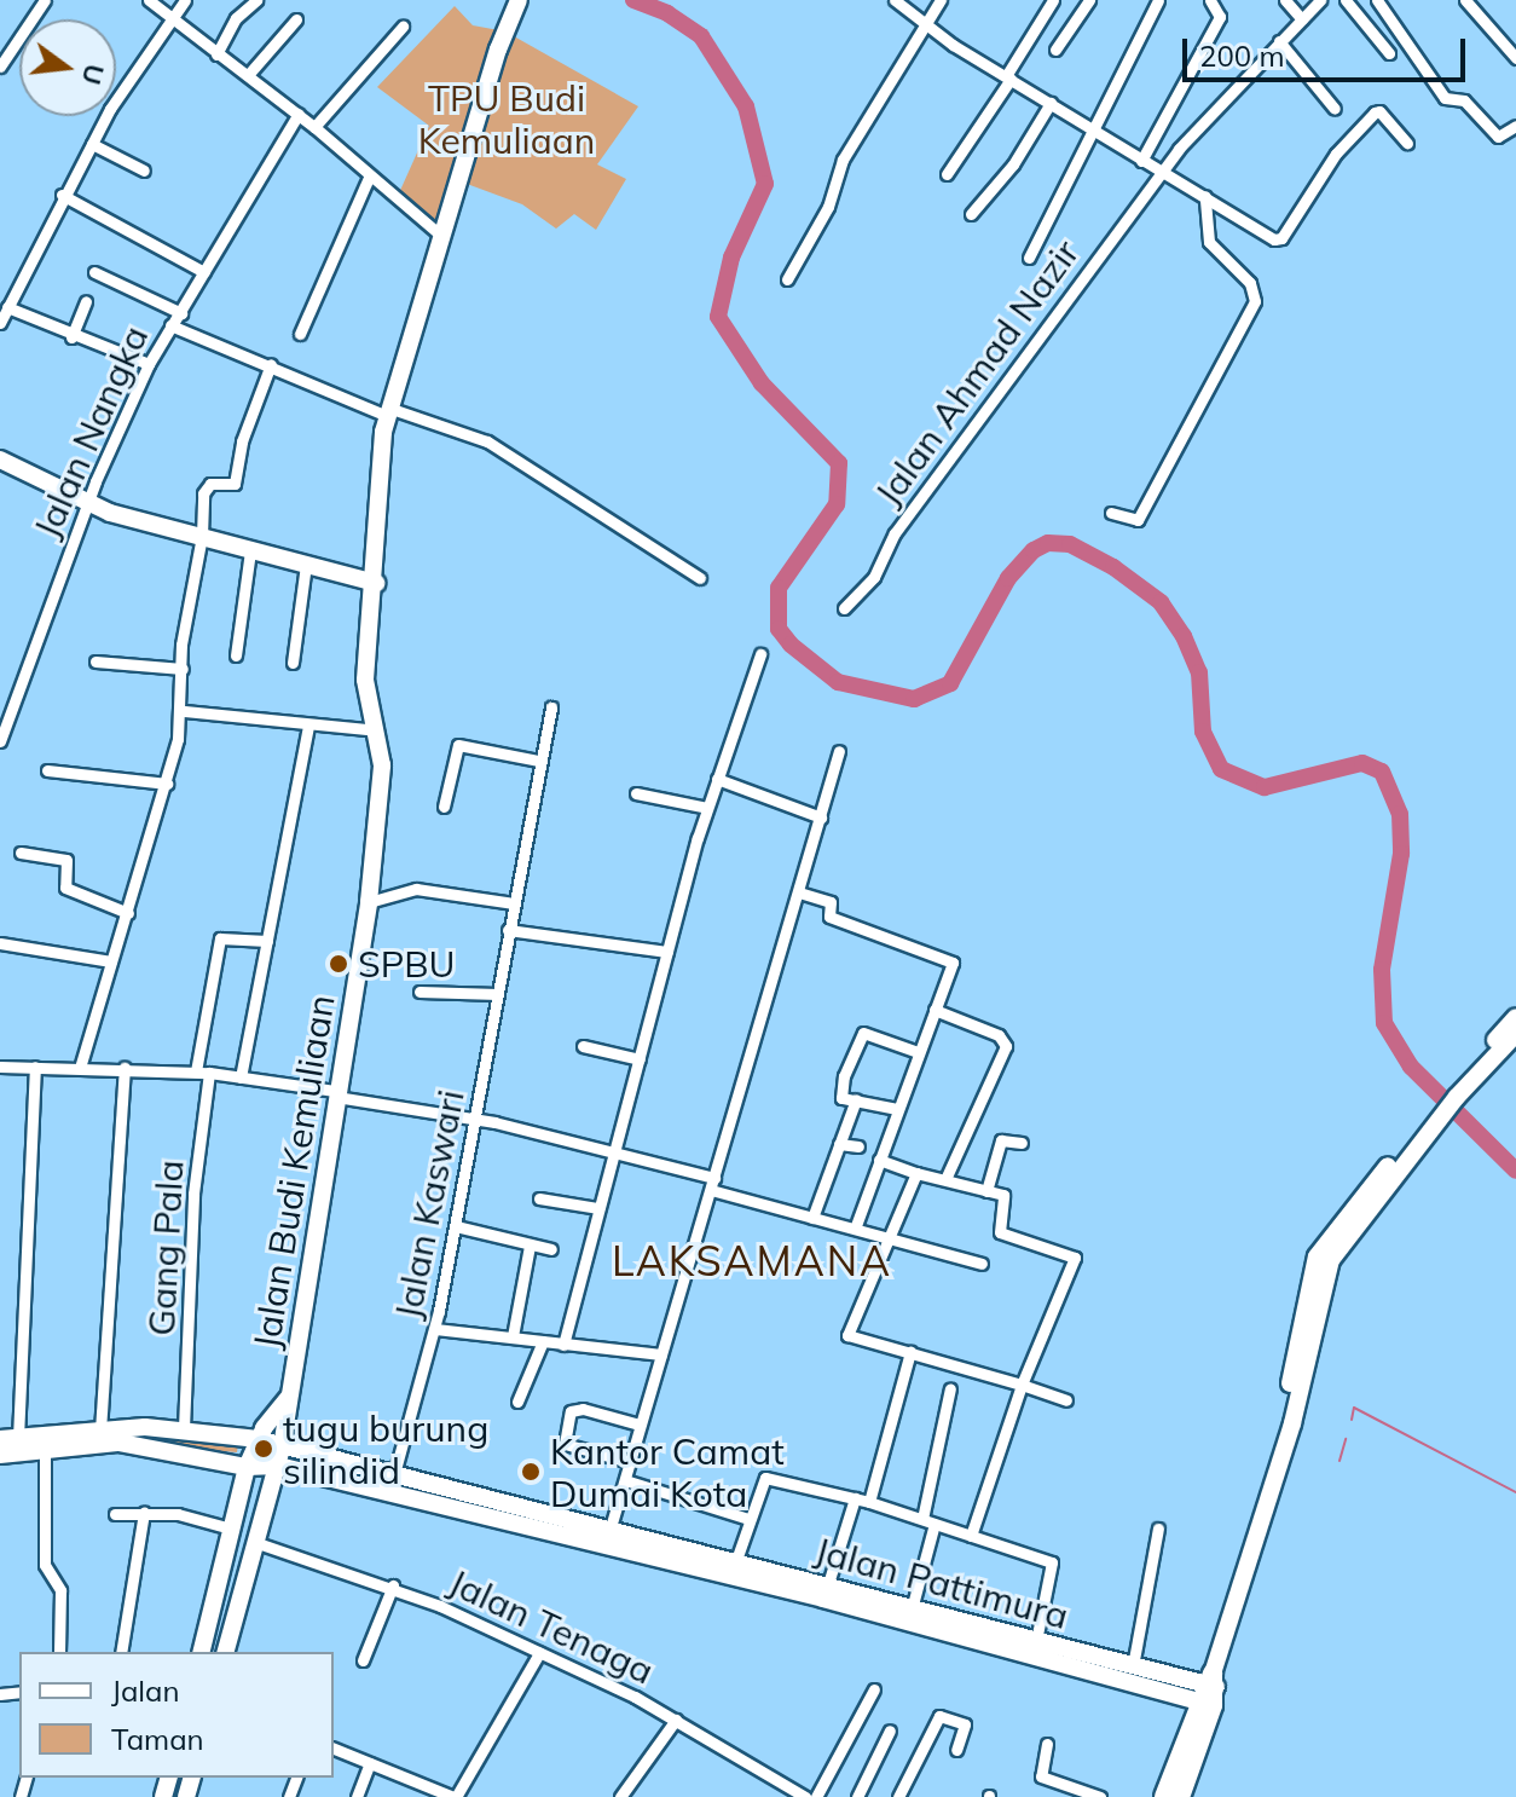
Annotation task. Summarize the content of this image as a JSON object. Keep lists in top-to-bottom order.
{
  "streets": {
    "main road": ["Jalan Budi Kemuliaan", "Jalan Pattimura"],
    "street": [
      "Jalan Ahmad Nazir",
      "Jalan Nangka",
      "Jalan Kaswari",
      "Gang Pala",
      "Jalan Tenaga"
    ]
  },
  "crossings": [
    ["Jalan Budi Kemuliaan", "Jalan Pattimura"],
    ["Jalan Budi Kemuliaan", "Jalan Tenaga"],
    ["Jalan Kaswari", "Jalan Pattimura"],
    ["Gang Pala", "Jalan Pattimura"]
  ],
  "districts": ["LAKSAMANA"],
  "parks": ["TPU Budi Kemuliaan"],
  "places": ["SPBU", "tugu burung silindid", "Kantor Camat Dumai Kota"],
  "legend": ["Jalan", "Taman"],
  "scale_bar": "200 m",
  "north": "right"
}
